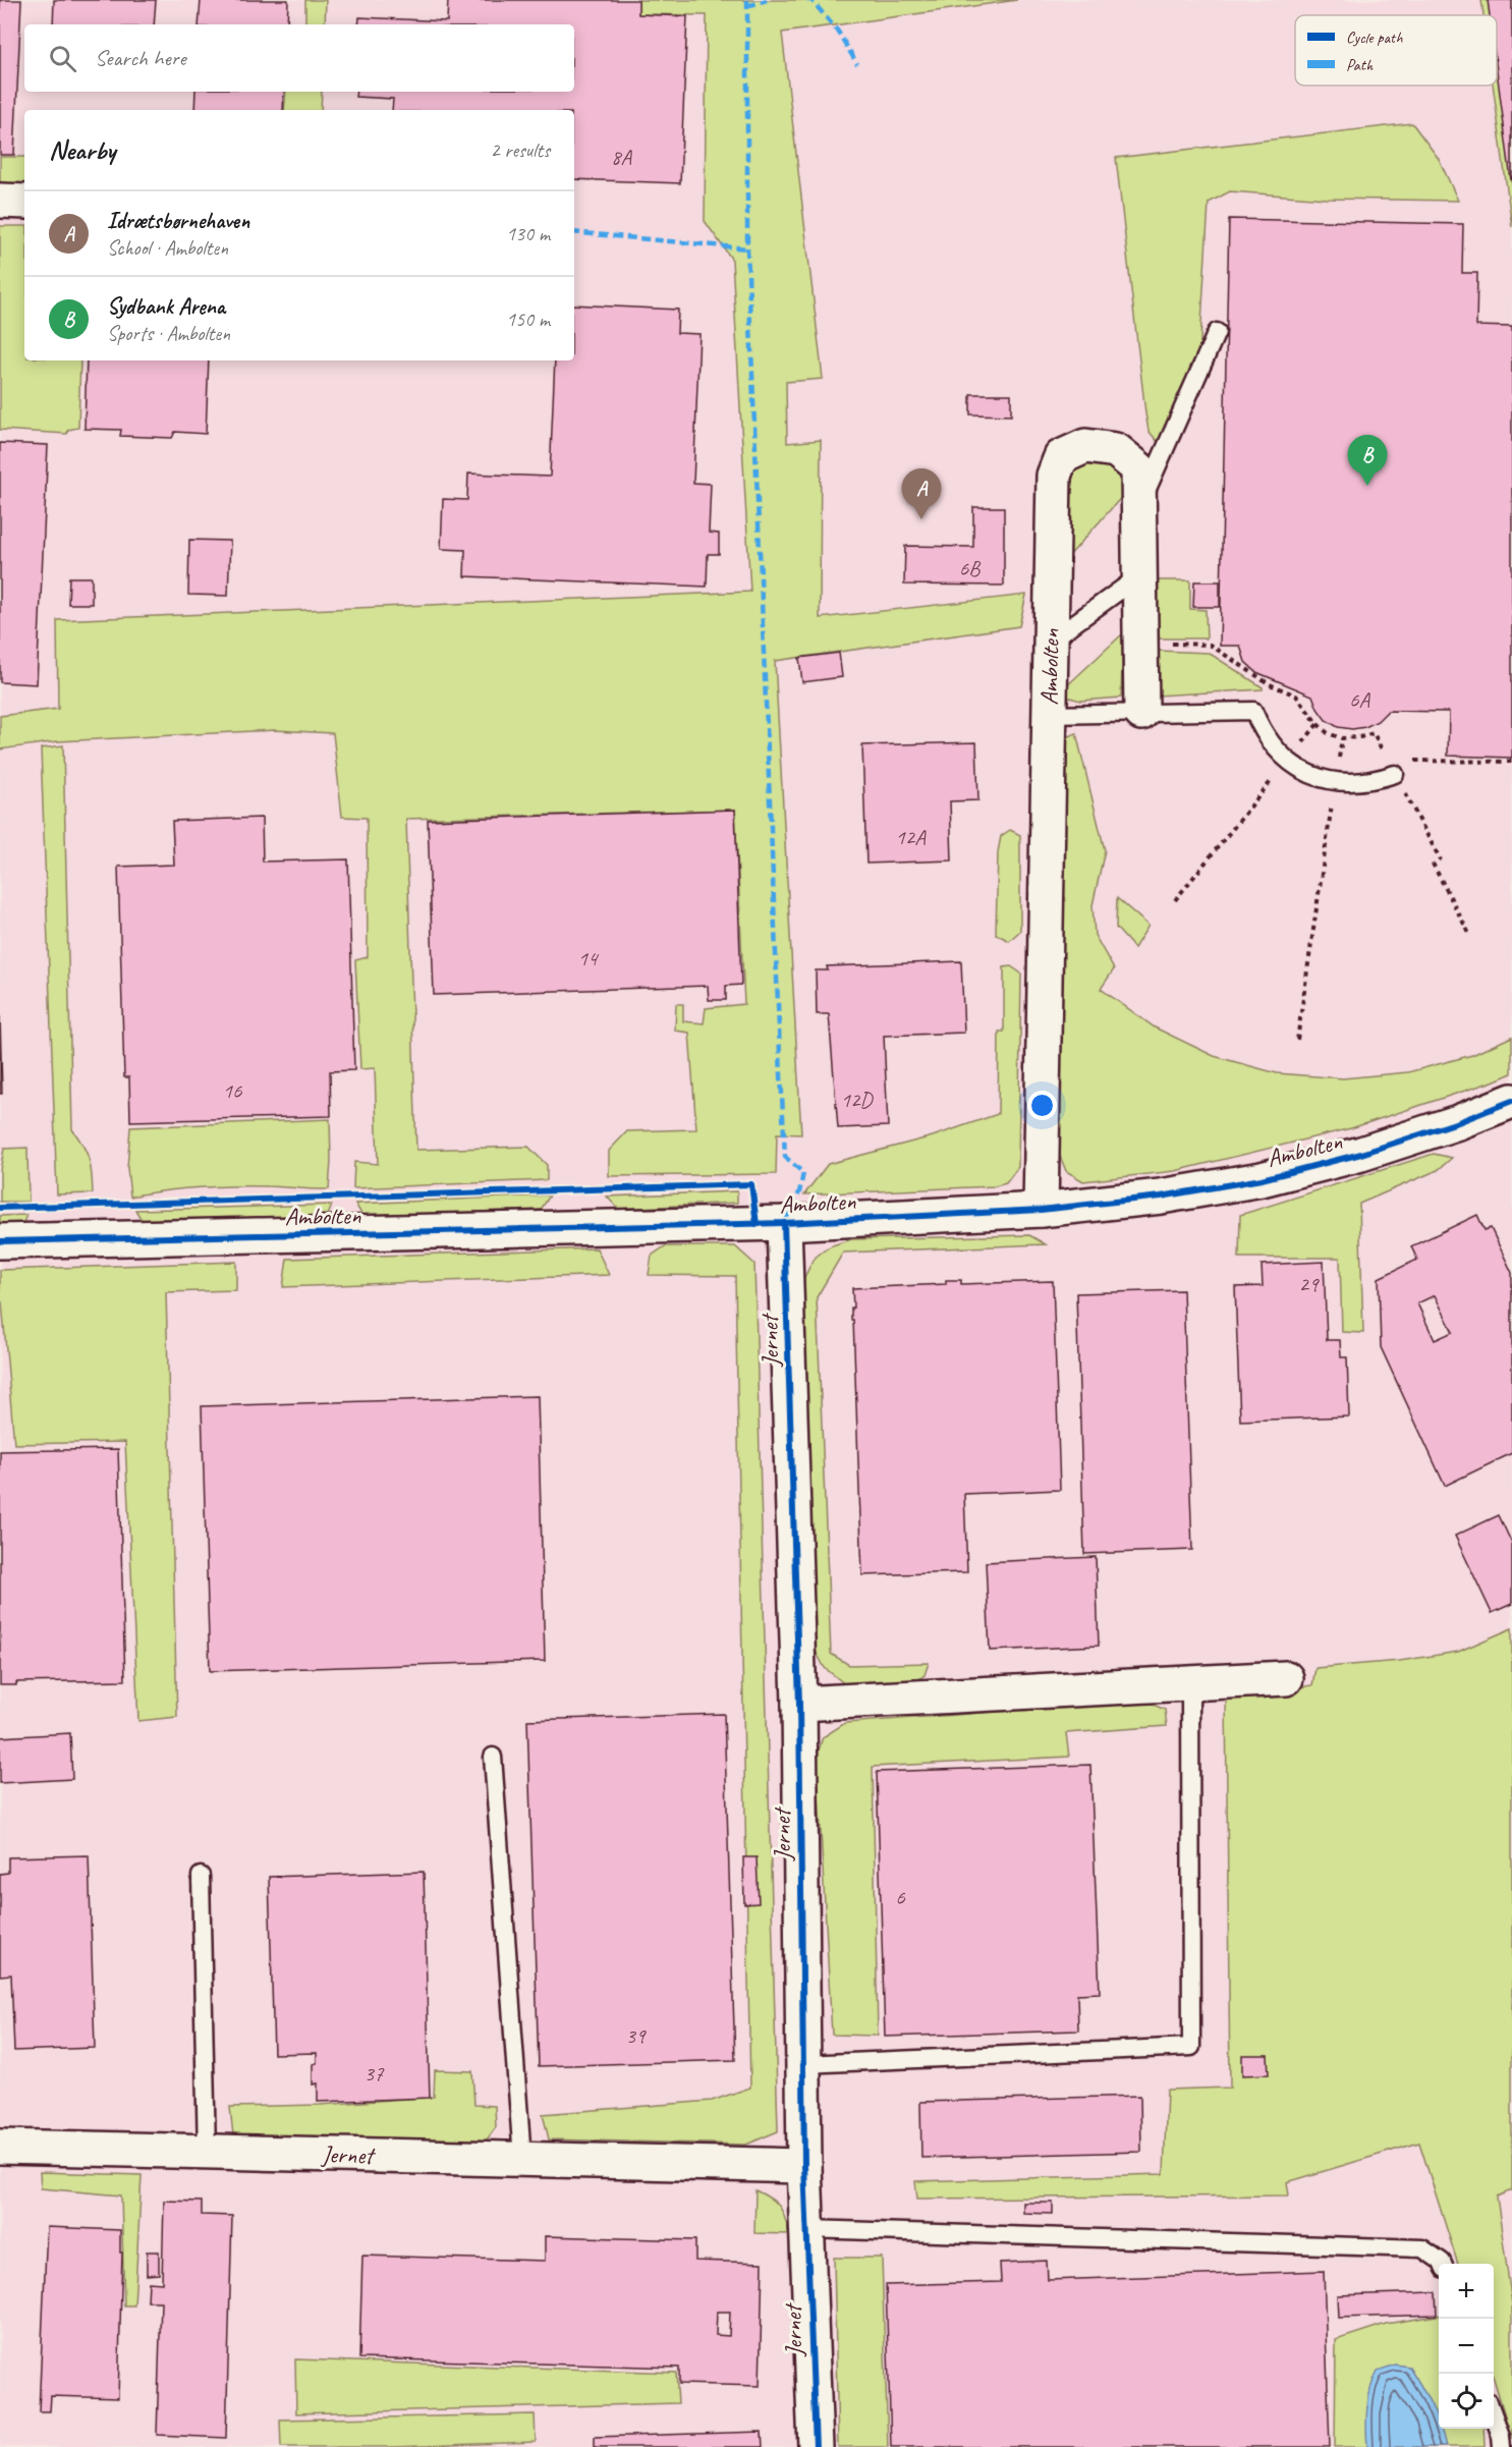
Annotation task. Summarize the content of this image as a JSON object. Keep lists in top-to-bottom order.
{
  "streets": {
    "street": ["Ambolten", "Jernet"]
  },
  "crossings": [
    ["Ambolten", "Jernet"]
  ],
  "house_numbers": [
    "8A",
    "6B",
    "6A",
    "12A",
    "14",
    "16",
    "12D",
    "29",
    "6",
    "39",
    "37"
  ],
  "legend": ["Cycle path", "Path"],
  "page": {
    "search": "Search here",
    "heading": ["Nearby", "2 results"],
    "list": [
      {
        "mark": "A",
        "name": "Idrætsbørnehaven",
        "note": "School · Ambolten",
        "value": "130 m"
      },
      {
        "mark": "B",
        "name": "Sydbank Arena",
        "note": "Sports · Ambolten",
        "value": "150 m"
      }
    ],
    "pins": ["B", "A"],
    "map_buttons": ["+", "−"]
  }
}
